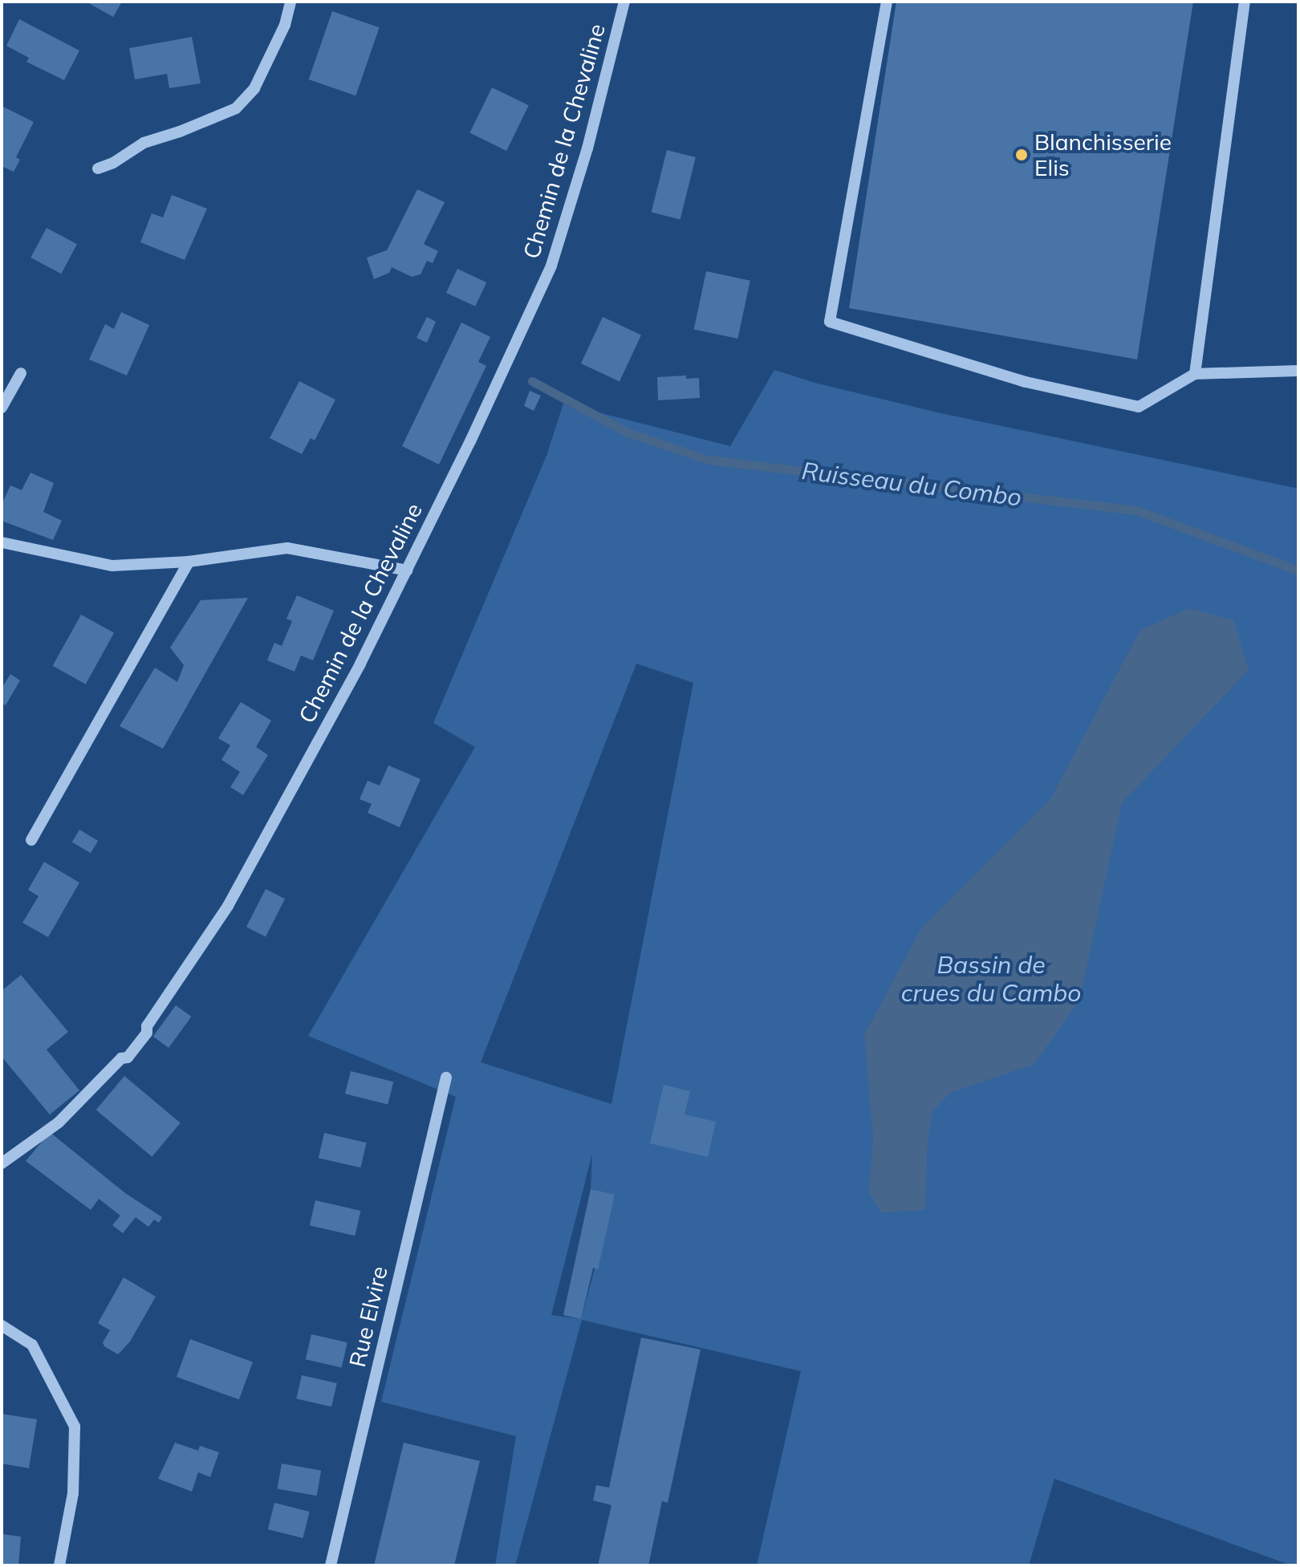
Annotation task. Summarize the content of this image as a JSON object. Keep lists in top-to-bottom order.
{
  "streets": {
    "street": ["Chemin de la Chevaline", "Rue Elvire"]
  },
  "water": ["Ruisseau du Combo", "Bassin de crues du Cambo"],
  "places": ["Blanchisserie Elis"]
}
